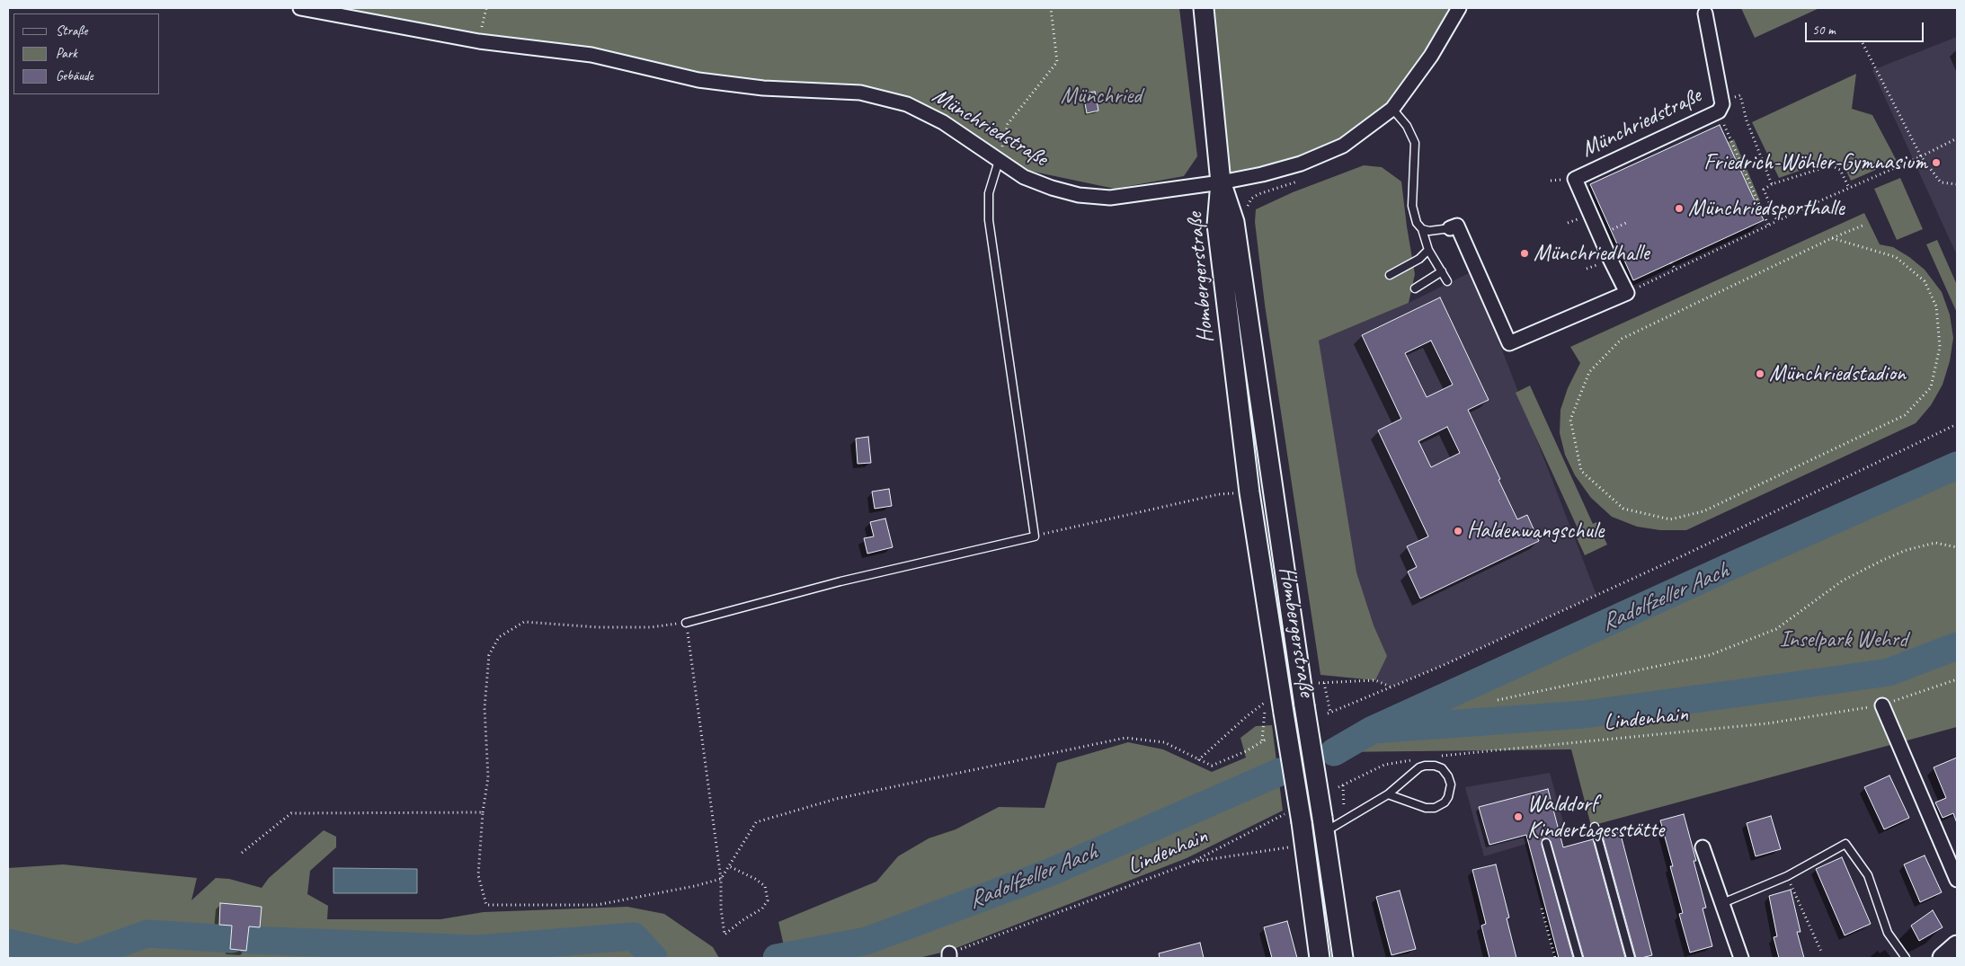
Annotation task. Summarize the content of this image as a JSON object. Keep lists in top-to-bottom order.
{
  "streets": {
    "main road": ["Hombergerstraße"],
    "street": ["Münchriedstraße"],
    "path": ["Lindenhain"]
  },
  "crossings": [
    ["Münchriedstraße", "Hombergerstraße"],
    ["Hombergerstraße", "Lindenhain"]
  ],
  "water": ["Radolfzeller Aach"],
  "parks": ["Münchried", "Inselpark Wehrd"],
  "places": [
    "Friedrich-Wöhler-Gymnasium",
    "Münchriedsporthalle",
    "Münchriedhalle",
    "Münchriedstadion",
    "Haldenwangschule",
    "Walddorf Kindertagesstätte"
  ],
  "legend": ["Straße", "Park", "Gebäude"],
  "scale_bar": "50 m"
}
